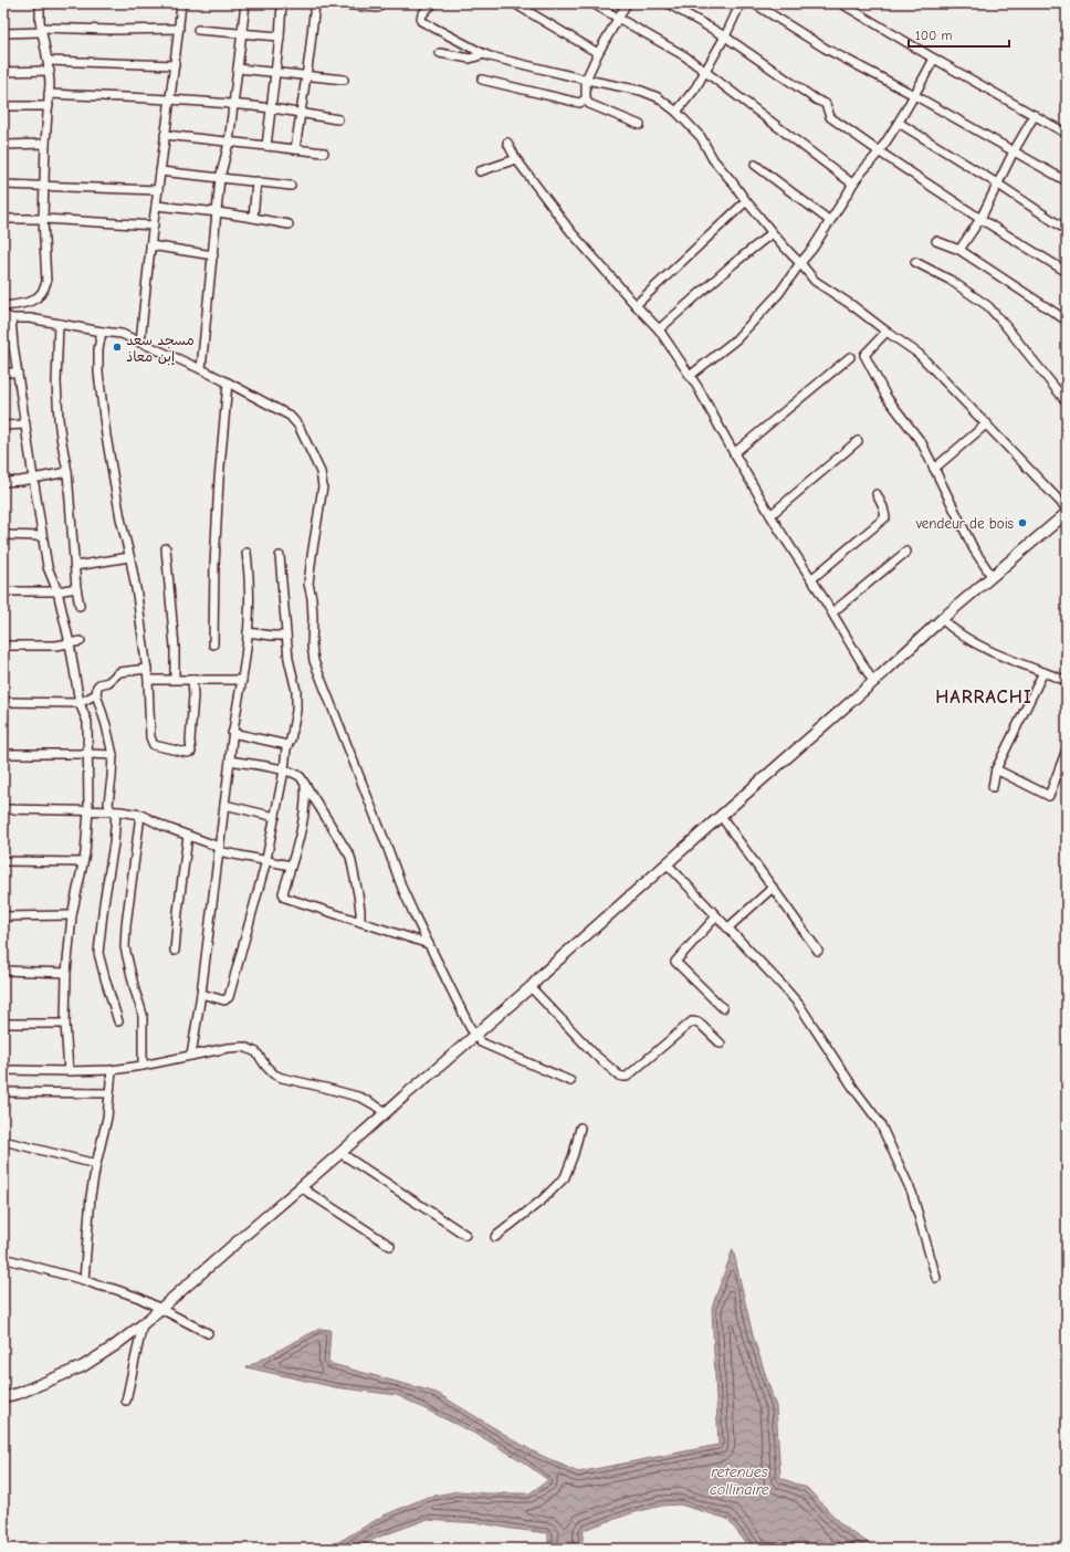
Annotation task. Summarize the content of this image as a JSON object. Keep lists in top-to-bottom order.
{
  "districts": ["HARRACHI"],
  "water": ["retenues collinaire"],
  "places": ["مسجد سعد إبن معاذ", "vendeur de bois"],
  "scale_bar": "100 m"
}
